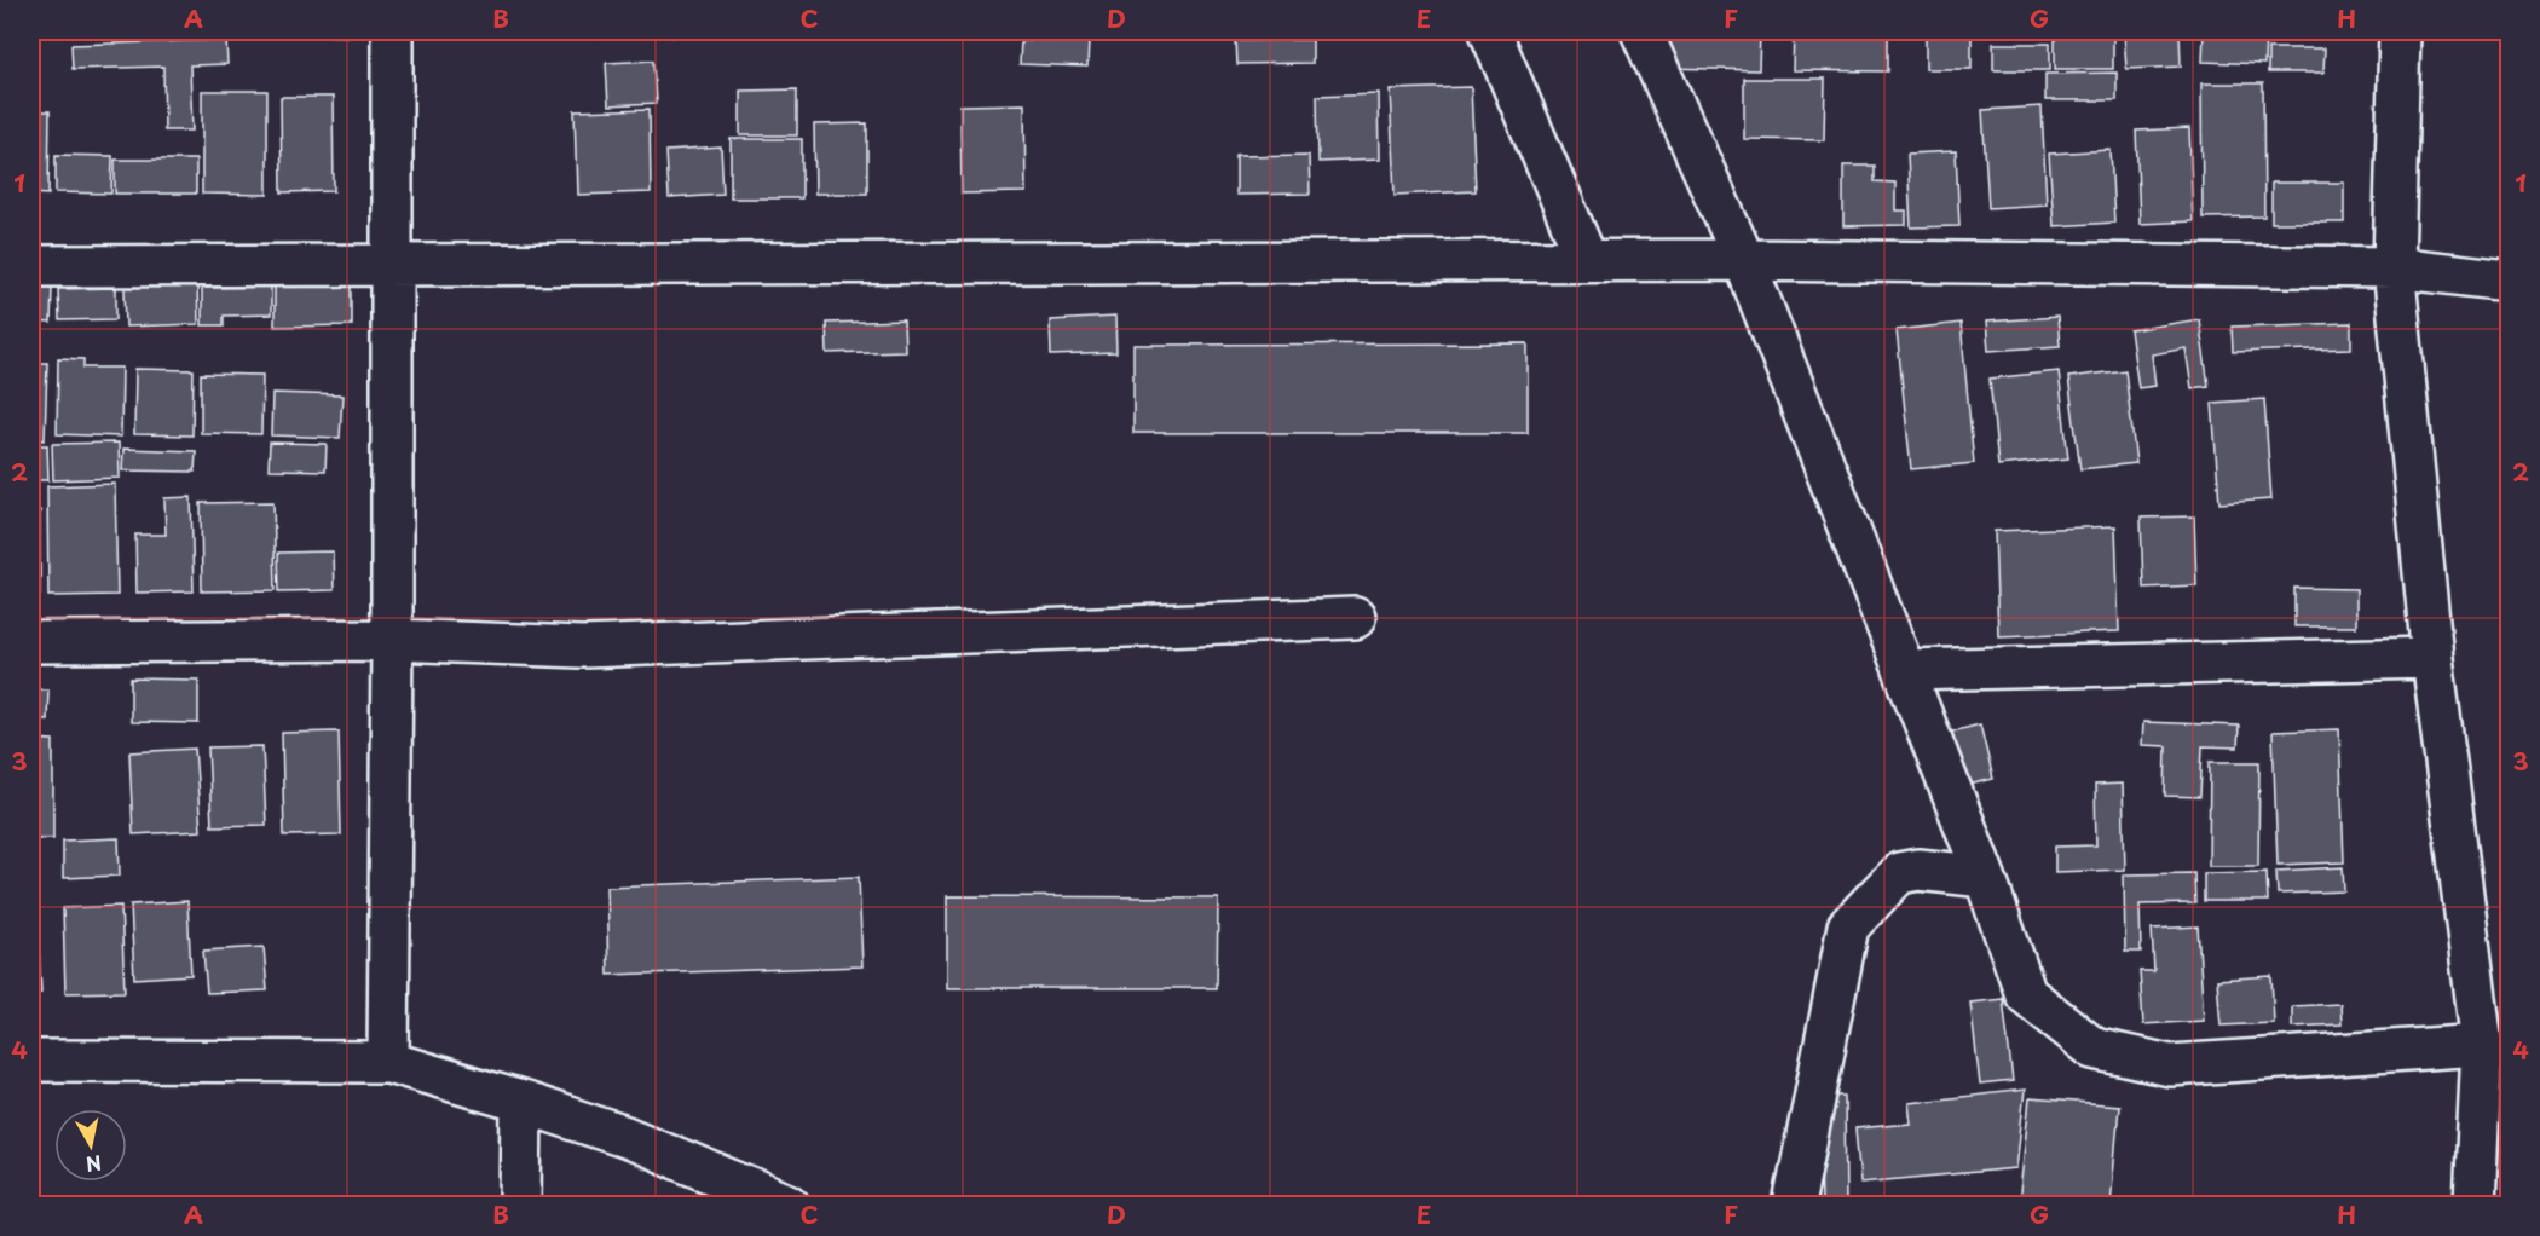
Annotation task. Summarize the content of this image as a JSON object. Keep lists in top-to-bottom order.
{
  "north": "bottom",
  "grid": {
    "columns": [
      "A",
      "B",
      "C",
      "D",
      "E",
      "F",
      "G",
      "H"
    ],
    "rows": [
      "1",
      "2",
      "3",
      "4"
    ]
  }
}
